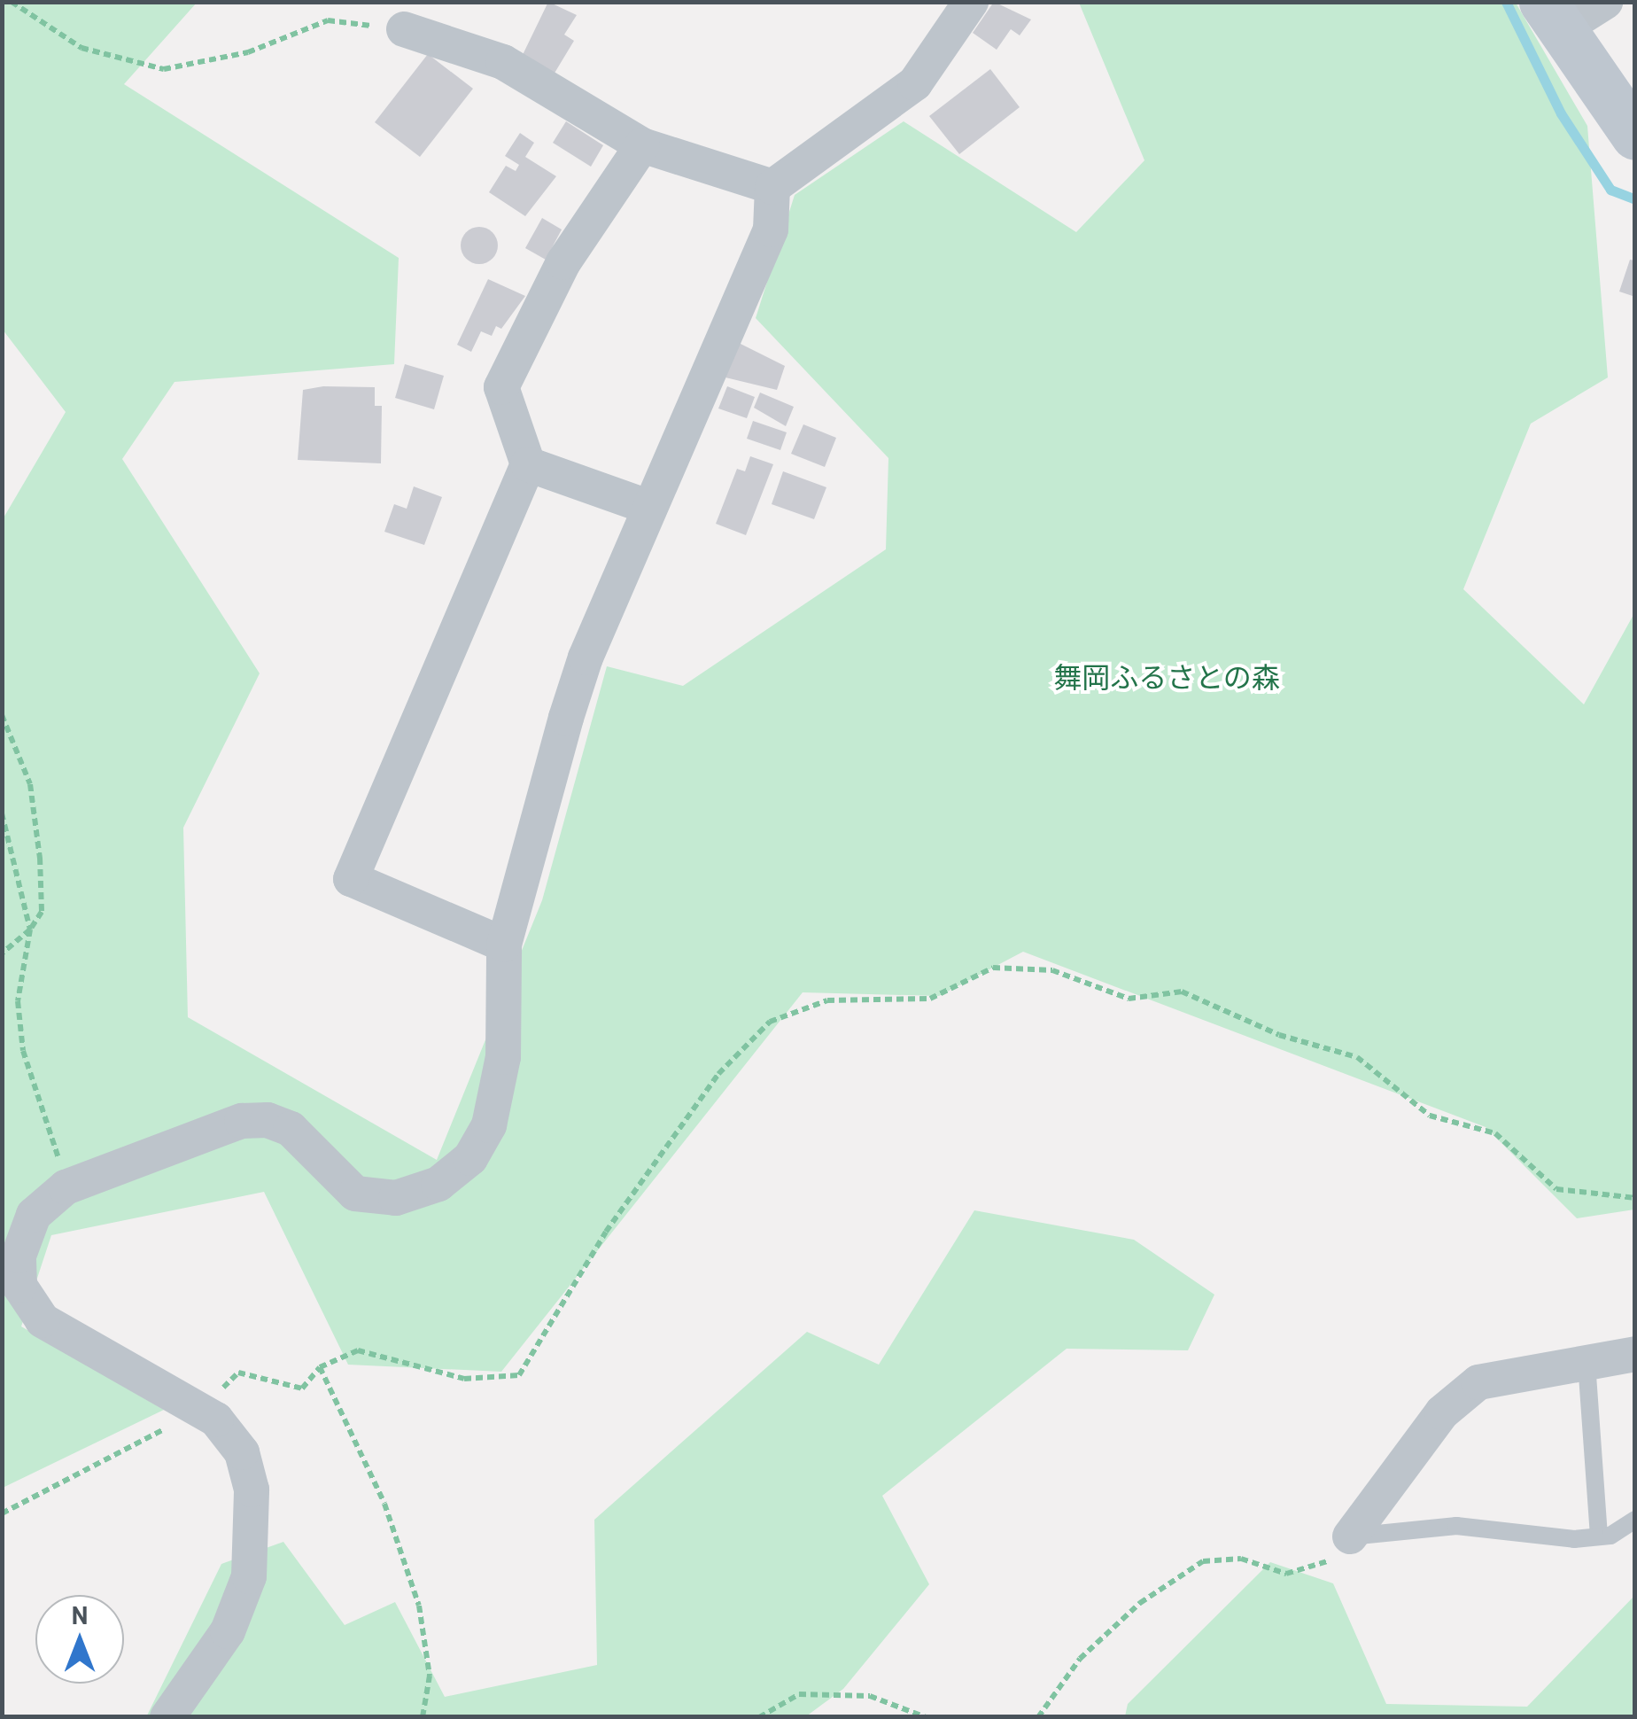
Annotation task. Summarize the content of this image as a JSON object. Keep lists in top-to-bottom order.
{
  "parks": ["舞岡ふるさとの森"],
  "north": "top"
}
